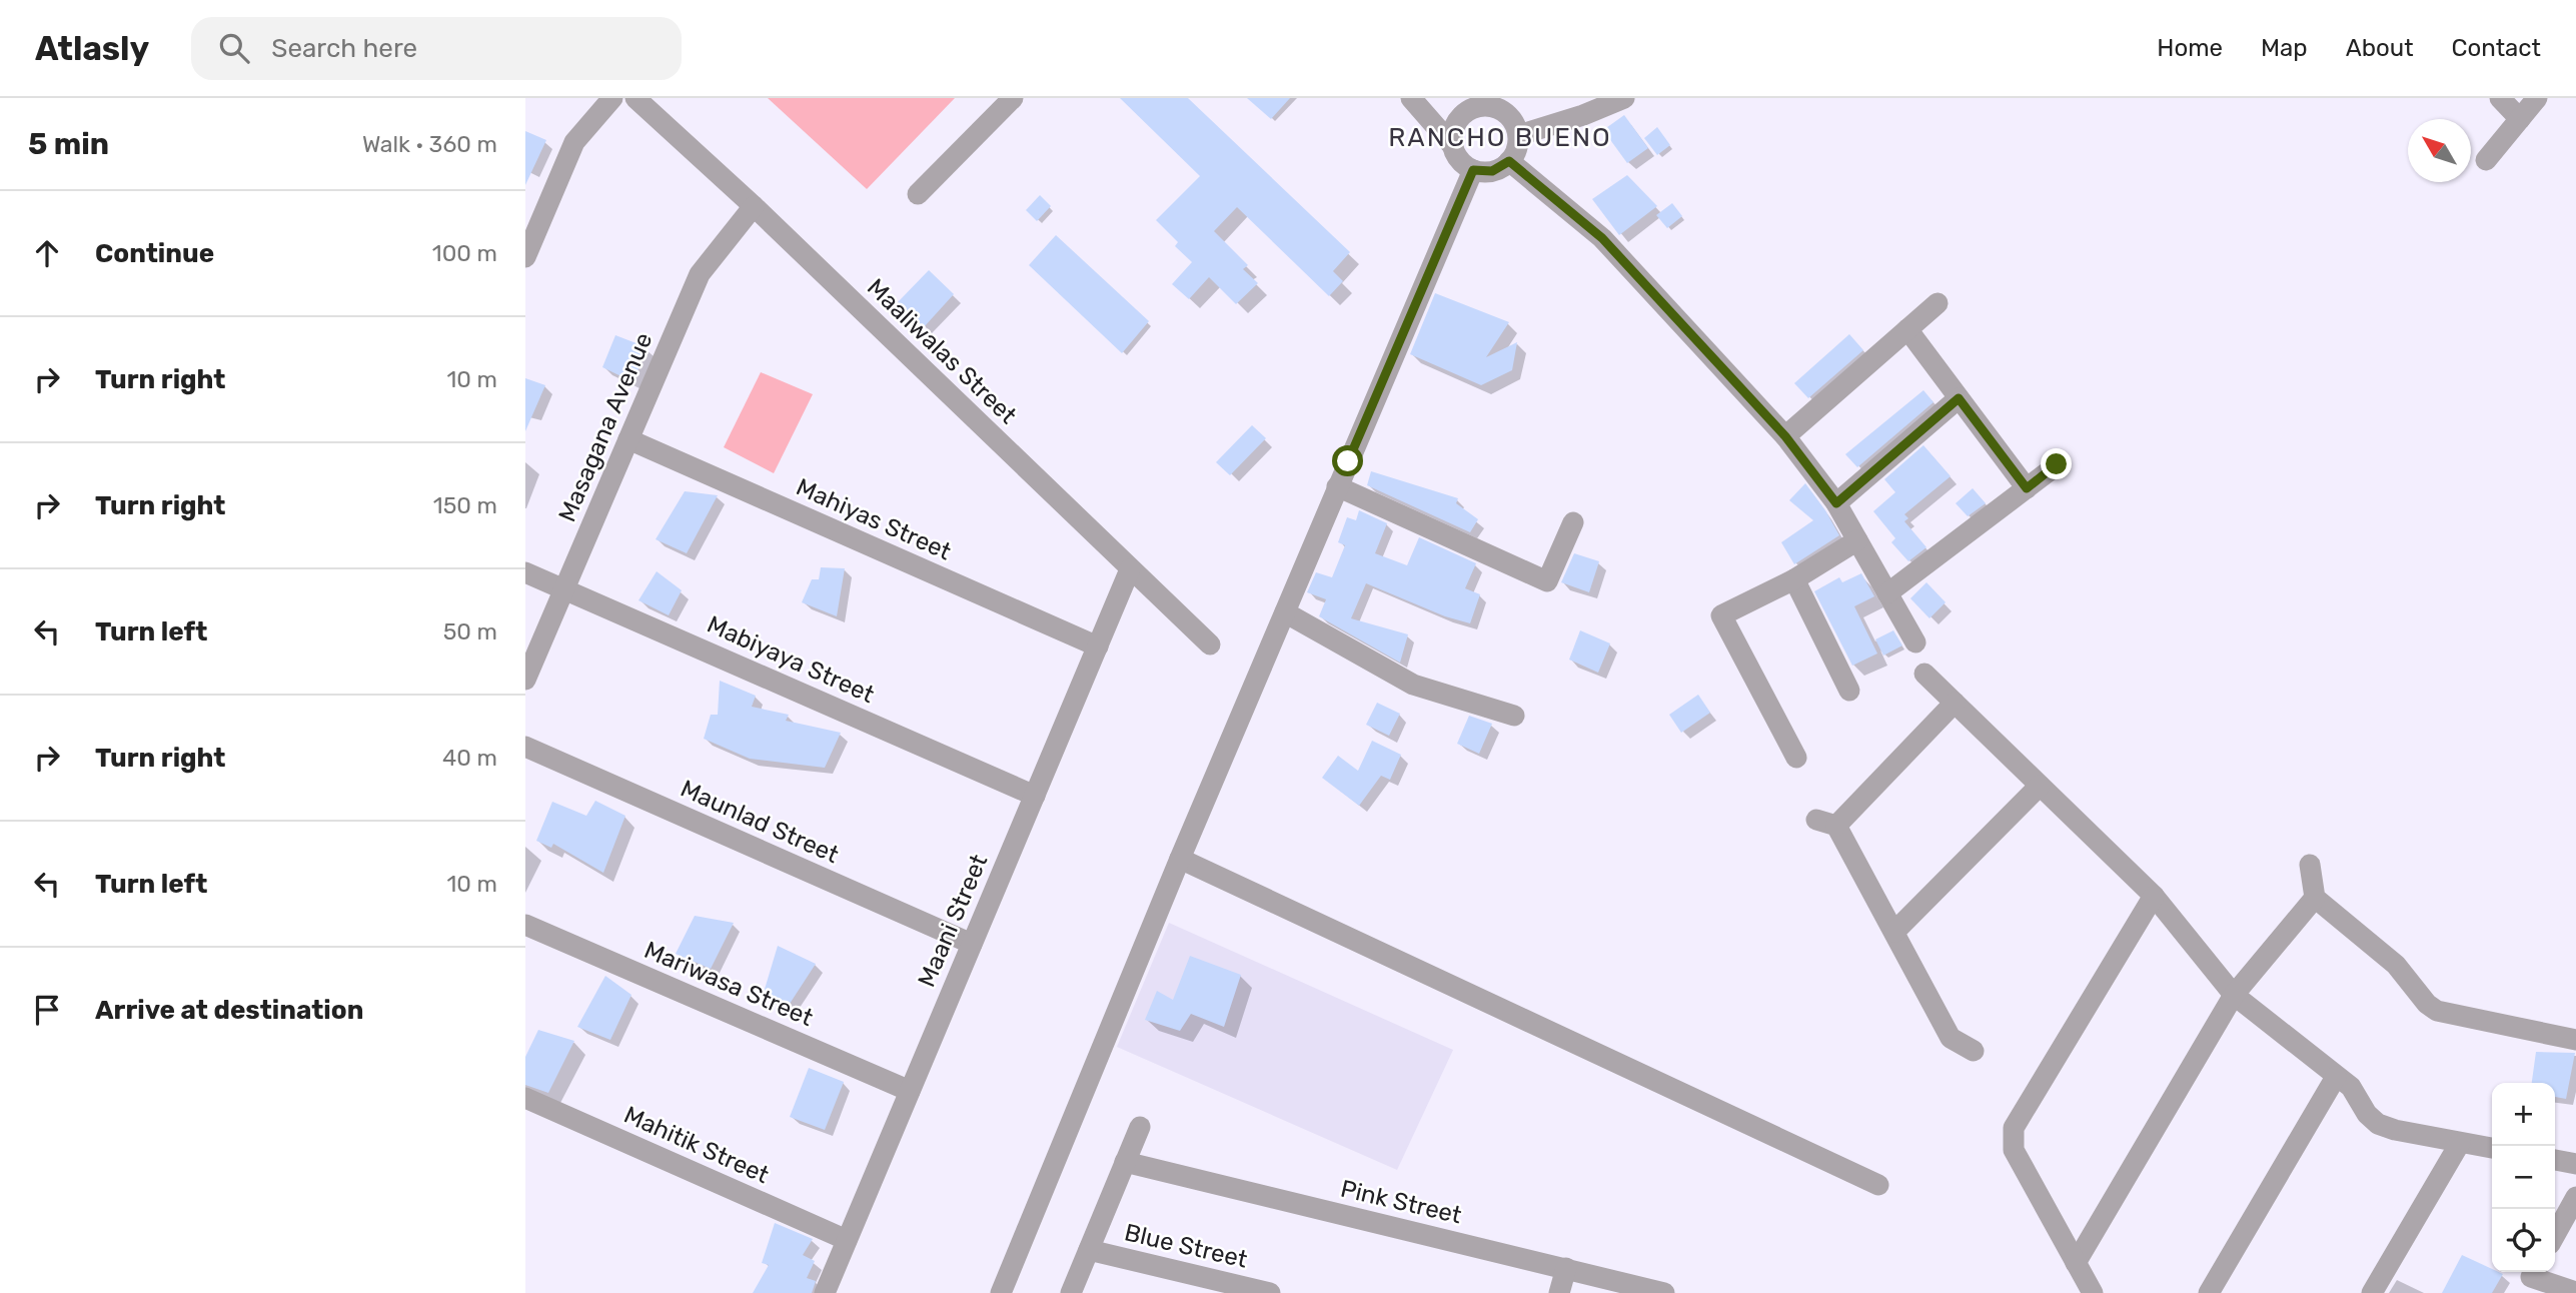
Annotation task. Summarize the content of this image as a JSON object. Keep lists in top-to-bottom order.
{
  "streets": {
    "street": [
      "Maaliwalas Street",
      "Masagana Avenue",
      "Mahiyas Street",
      "Mabiyaya Street",
      "Maunlad Street",
      "Maani Street",
      "Mariwasa Street",
      "Mahitik Street",
      "Pink Street",
      "Blue Street"
    ]
  },
  "crossings": [
    ["Maaliwalas Street", "Masagana Avenue"],
    ["Maaliwalas Street", "Maani Street"],
    ["Masagana Avenue", "Mahiyas Street"],
    ["Masagana Avenue", "Mabiyaya Street"],
    ["Mahiyas Street", "Maani Street"],
    ["Mabiyaya Street", "Maani Street"],
    ["Maunlad Street", "Maani Street"],
    ["Maani Street", "Mariwasa Street"],
    ["Maani Street", "Mahitik Street"]
  ],
  "districts": ["RANCHO BUENO"],
  "north": "top left",
  "page": {
    "header": "Atlasly",
    "search": "Search here",
    "nav": [
      "Home",
      "Map",
      "About",
      "Contact"
    ],
    "heading": ["5 min", "Walk · 360 m"],
    "list": [
      ["Continue", "100 m"],
      ["Turn right", "10 m"],
      ["Turn right", "150 m"],
      ["Turn left", "50 m"],
      ["Turn right", "40 m"],
      ["Turn left", "10 m"],
      "Arrive at destination"
    ],
    "map_buttons": ["+", "−"]
  }
}
